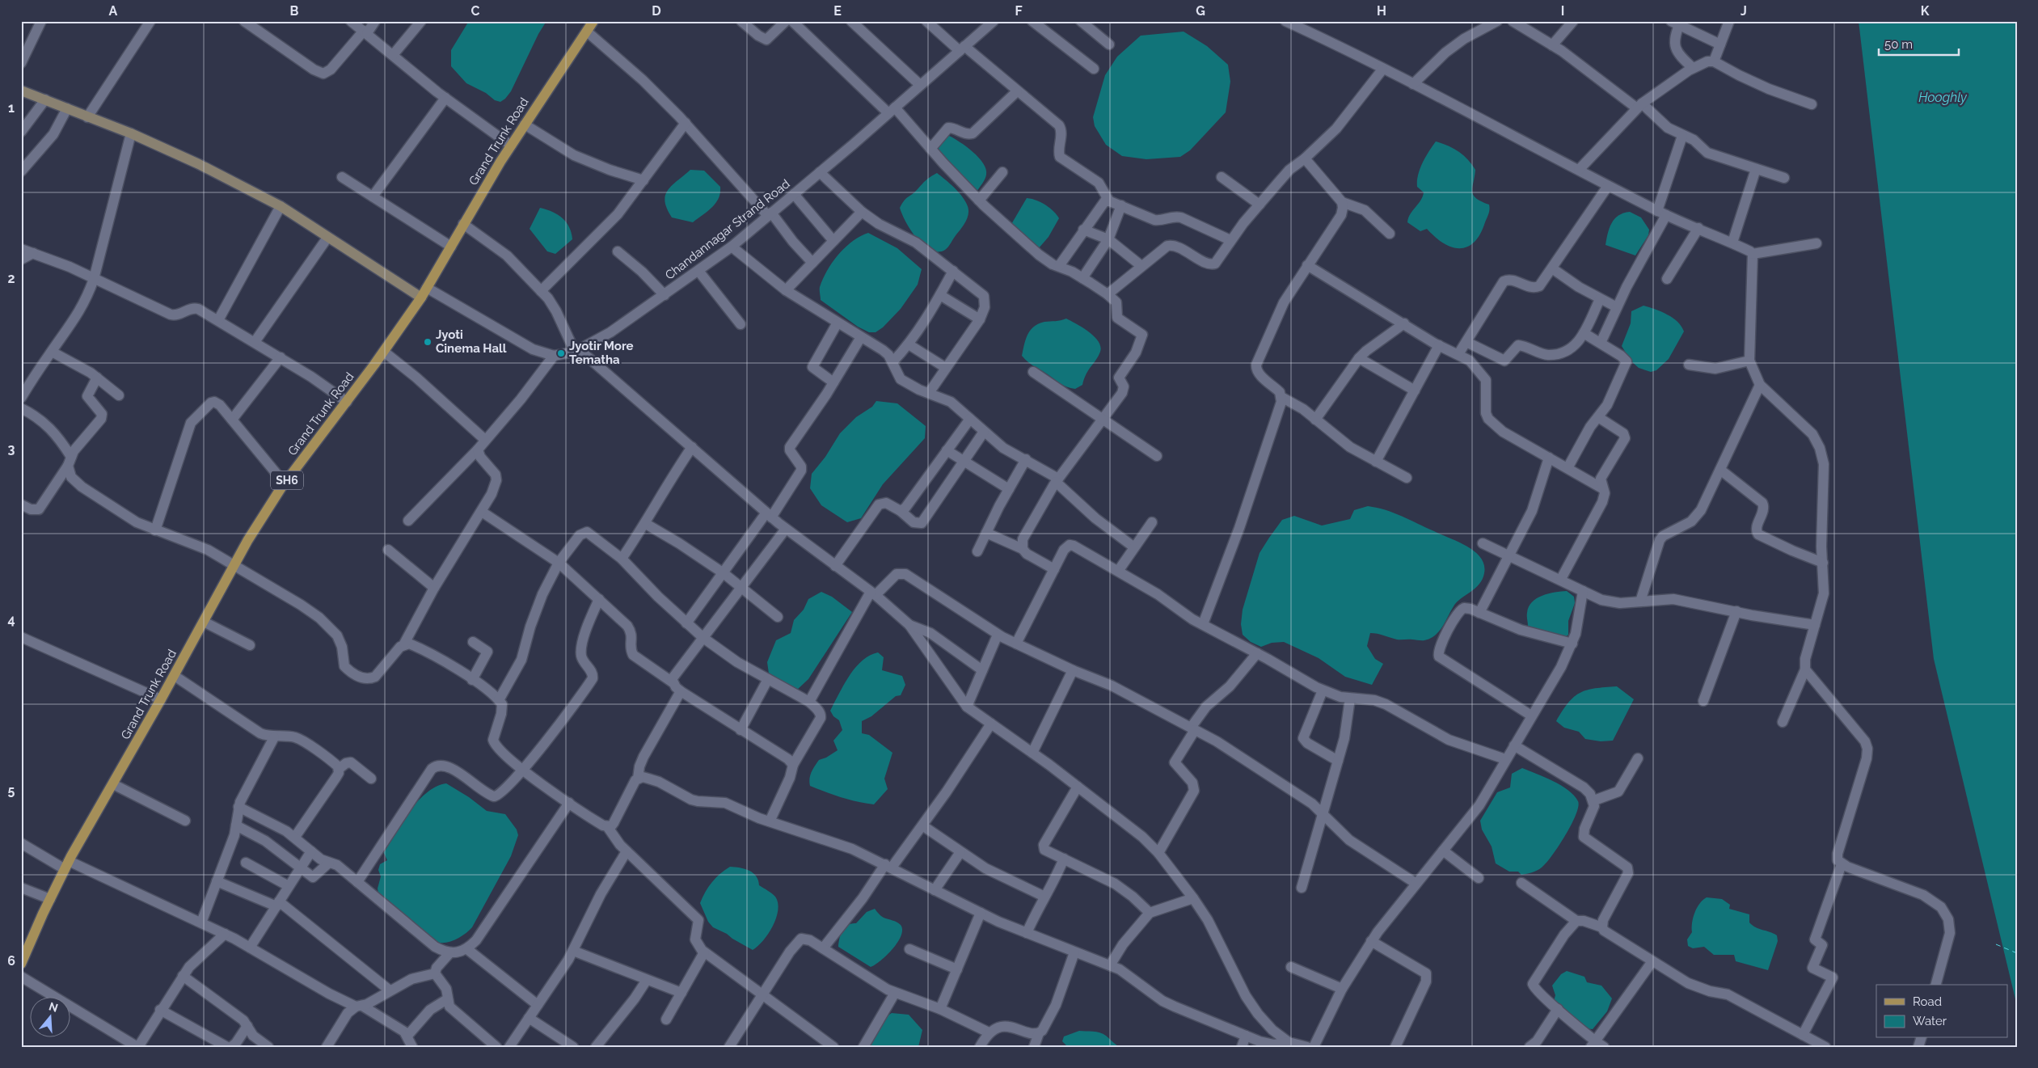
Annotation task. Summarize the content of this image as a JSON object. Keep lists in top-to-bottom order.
{
  "streets": {
    "main road": ["Grand Trunk Road", "SH6"],
    "street": ["Chandannagar Strand Road"]
  },
  "crossings": [
    ["Grand Trunk Road", "Chandannagar Strand Road"]
  ],
  "water": ["Hooghly"],
  "places": ["Jyoti Cinema Hall", "Jyotir More Tematha"],
  "legend": ["Road", "Water"],
  "scale_bar": "50 m",
  "north": "top",
  "grid": {
    "columns": [
      "A",
      "B",
      "C",
      "D",
      "E",
      "F",
      "G",
      "H",
      "I",
      "J",
      "K"
    ],
    "rows": [
      "1",
      "2",
      "3",
      "4",
      "5",
      "6"
    ]
  }
}
